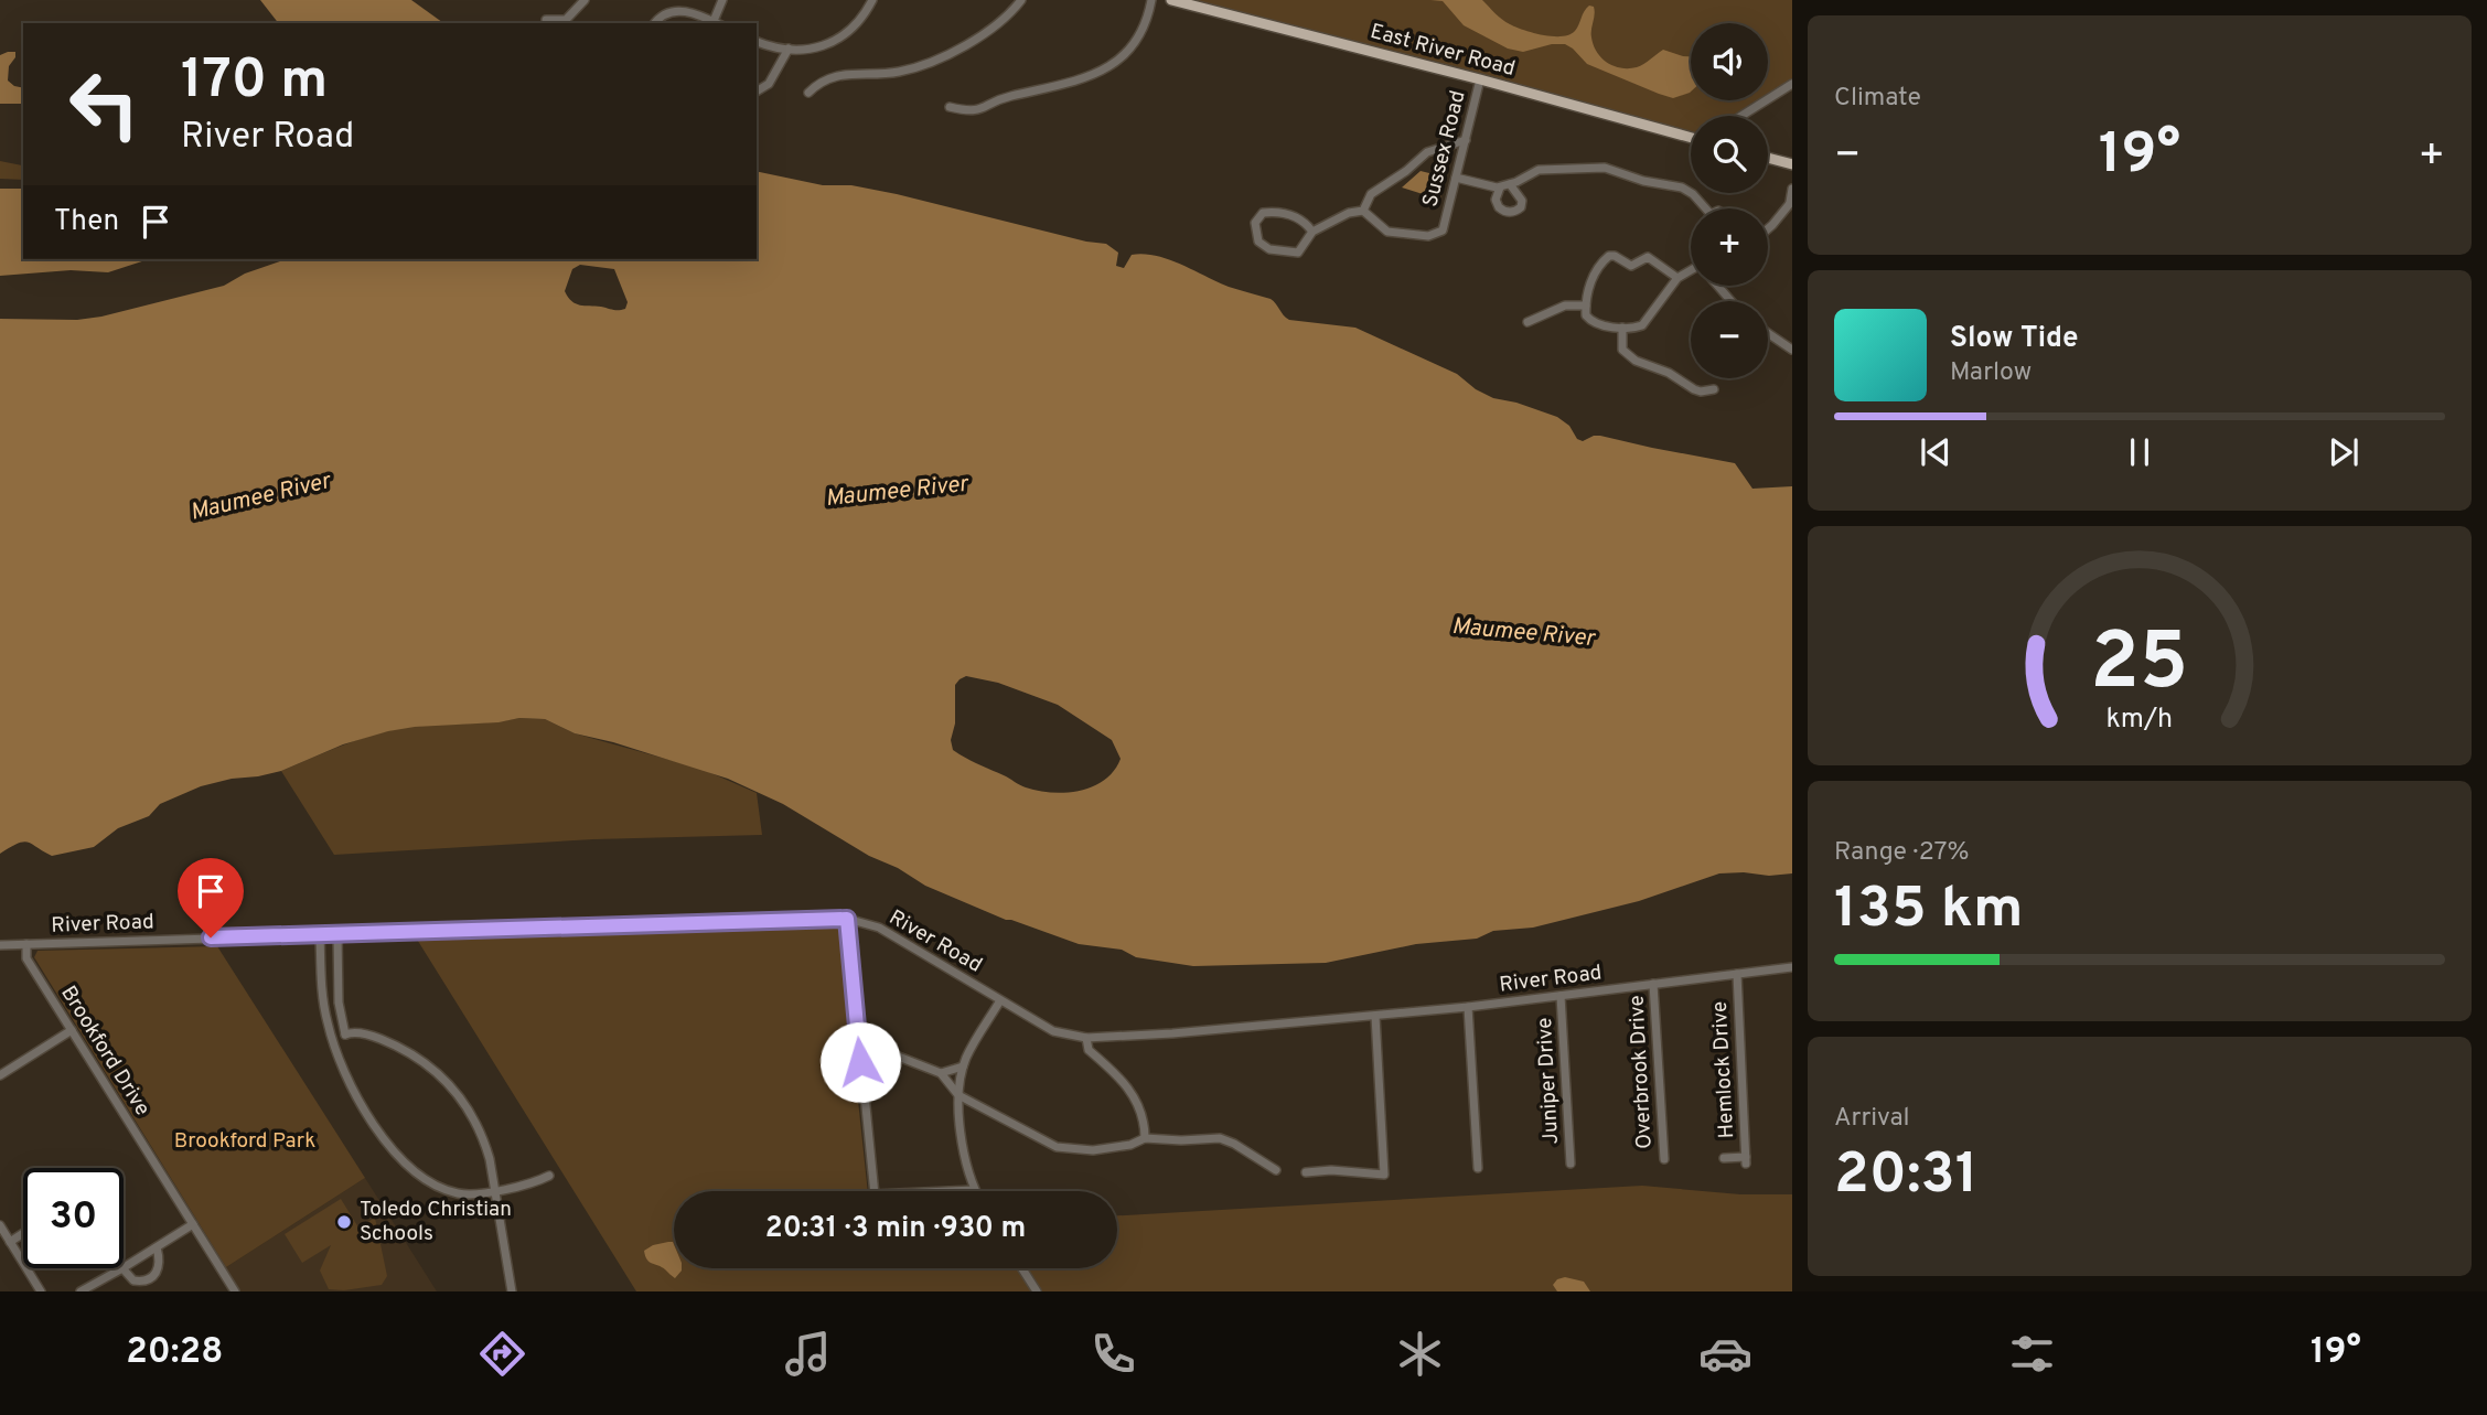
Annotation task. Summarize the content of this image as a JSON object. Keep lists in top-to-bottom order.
{
  "streets": {
    "main road": ["East River Road"],
    "street": [
      "Sussex Road",
      "River Road",
      "Brookford Drive",
      "Hemlock Drive",
      "Overbrook Drive",
      "Juniper Drive"
    ]
  },
  "crossings": [
    ["East River Road", "Sussex Road"],
    ["River Road", "Brookford Drive"],
    ["River Road", "Hemlock Drive"],
    ["River Road", "Overbrook Drive"],
    ["River Road", "Juniper Drive"]
  ],
  "water": ["Maumee River"],
  "parks": ["Brookford Park"],
  "places": ["Toledo Christian Schools"],
  "page": {
    "tile": [
      "Climate",
      ["Range · 27%", "135 km"],
      ["Arrival", "20:31"]
    ],
    "map_buttons": ["+", "−"],
    "turn": ["170 m", "River Road"],
    "heat": ["−", "19°", "+"],
    "then": "Then",
    "song": ["Slow Tide", "Marlow"],
    "limit": "30",
    "trip": "20:31 · 3 min · 930 m",
    "tabs": ["20:28", "19°"],
    "gauge": ["25", "km/h"]
  }
}
